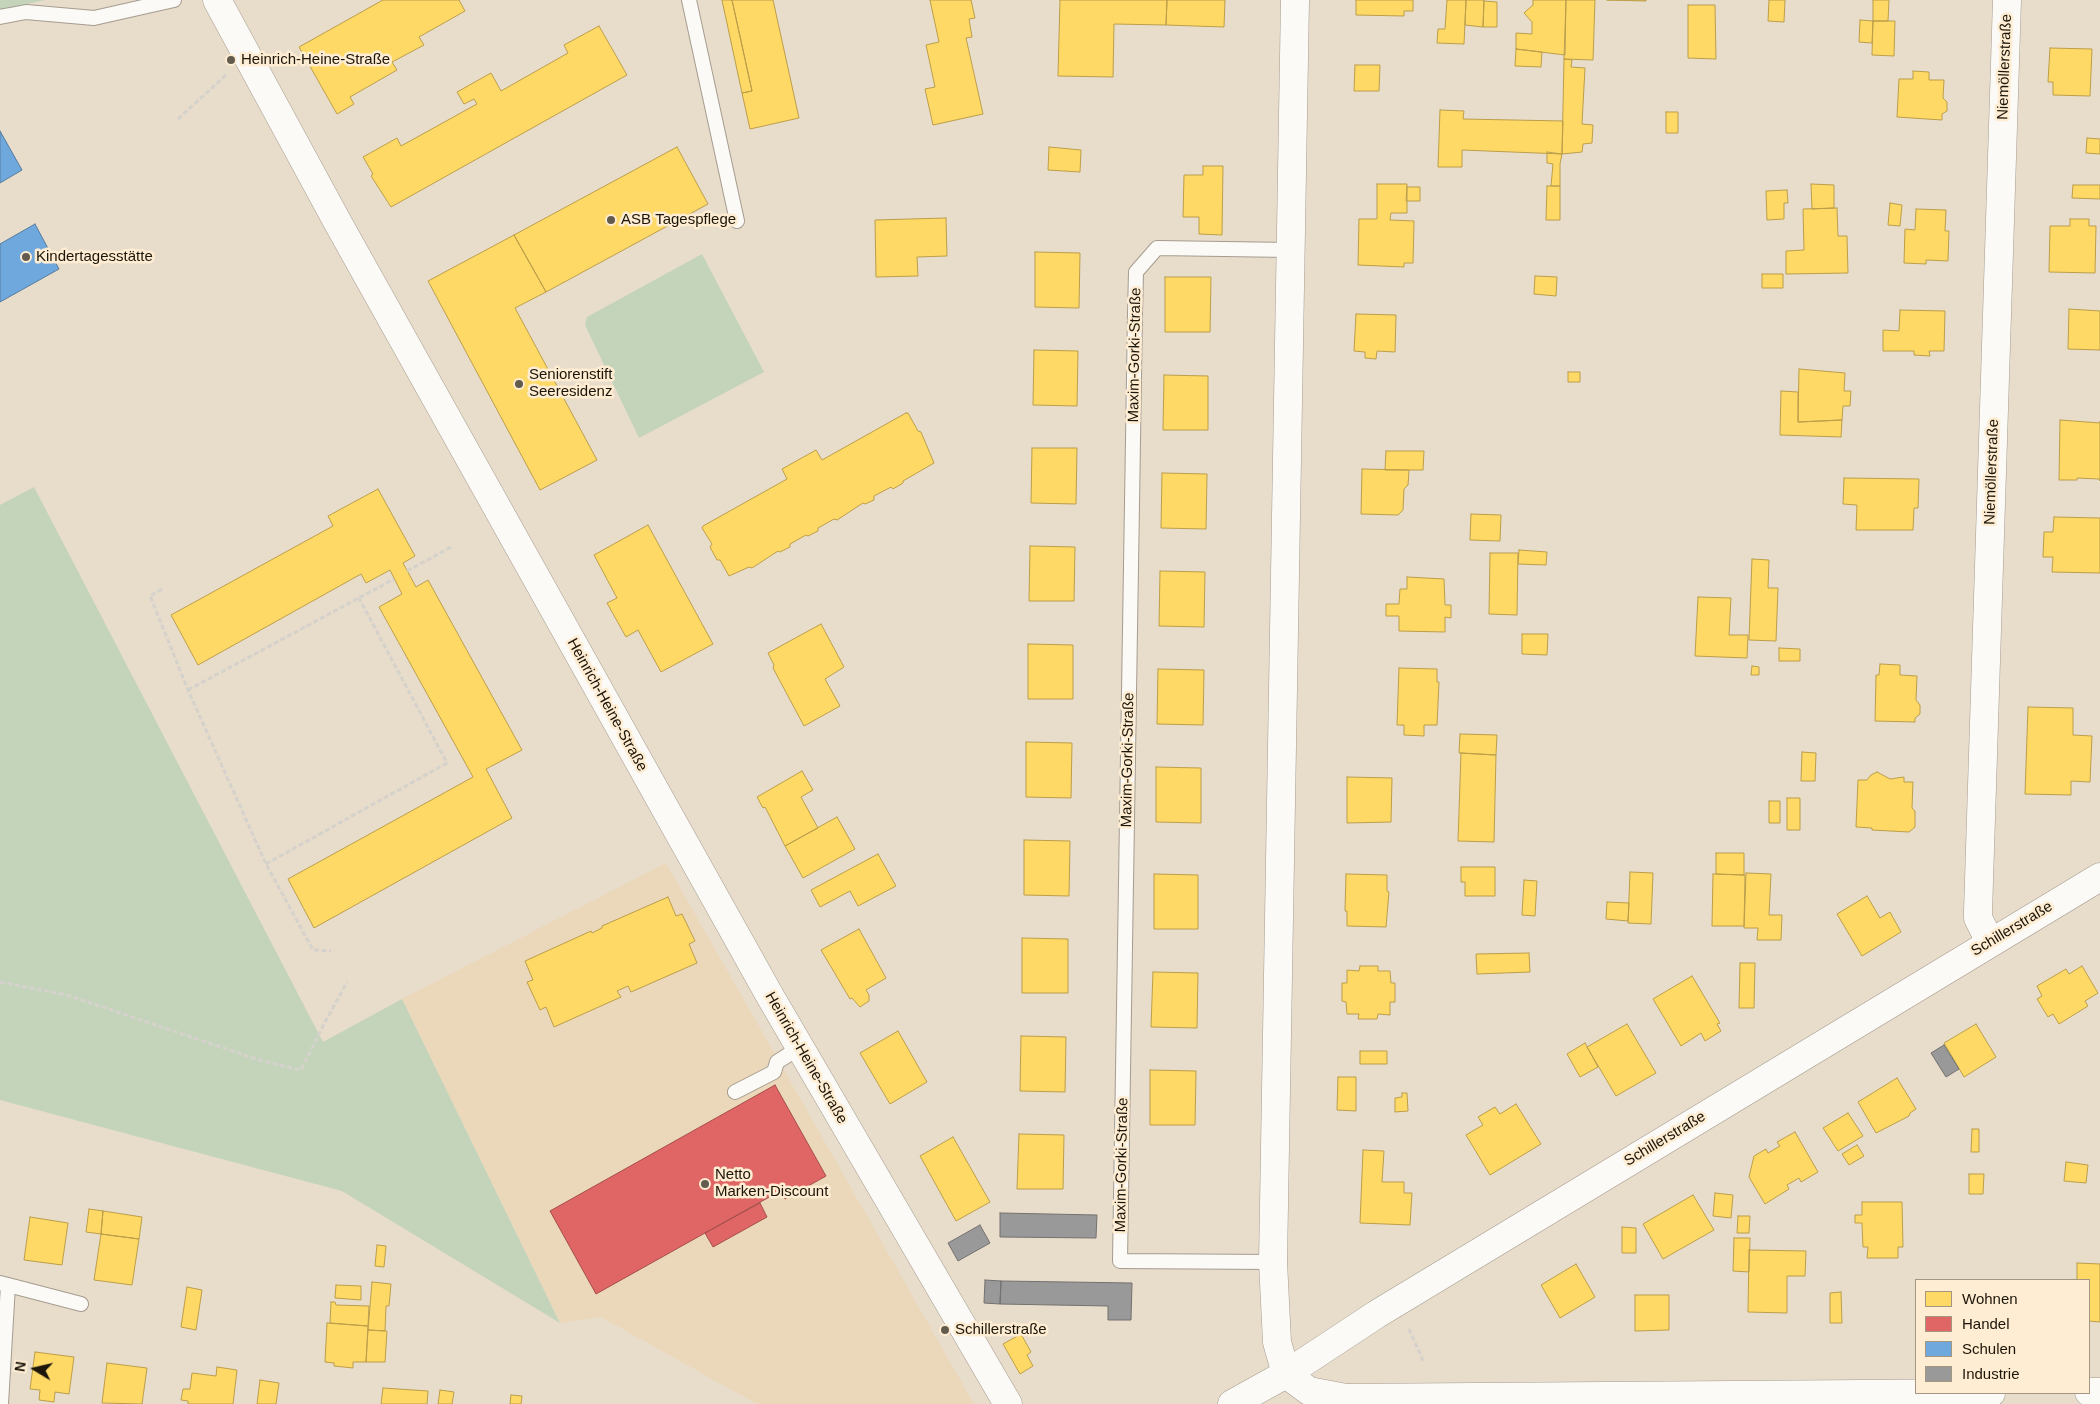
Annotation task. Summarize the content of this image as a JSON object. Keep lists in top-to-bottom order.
{
  "streets": {
    "street": ["Niemöllerstraße", "Heinrich-Heine-Straße", "Schillerstraße"],
    "lane": ["Maxim-Gorki-Straße"]
  },
  "crossings": [
    ["Niemöllerstraße", "Schillerstraße"]
  ],
  "places": [
    "Heinrich-Heine-Straße",
    "ASB Tagespflege",
    "Kindertagesstätte",
    "Seniorenstift Seeresidenz",
    "Netto Marken-Discount",
    "Schillerstraße"
  ],
  "legend": [
    "Wohnen",
    "Handel",
    "Schulen",
    "Industrie"
  ],
  "north": "left"
}
